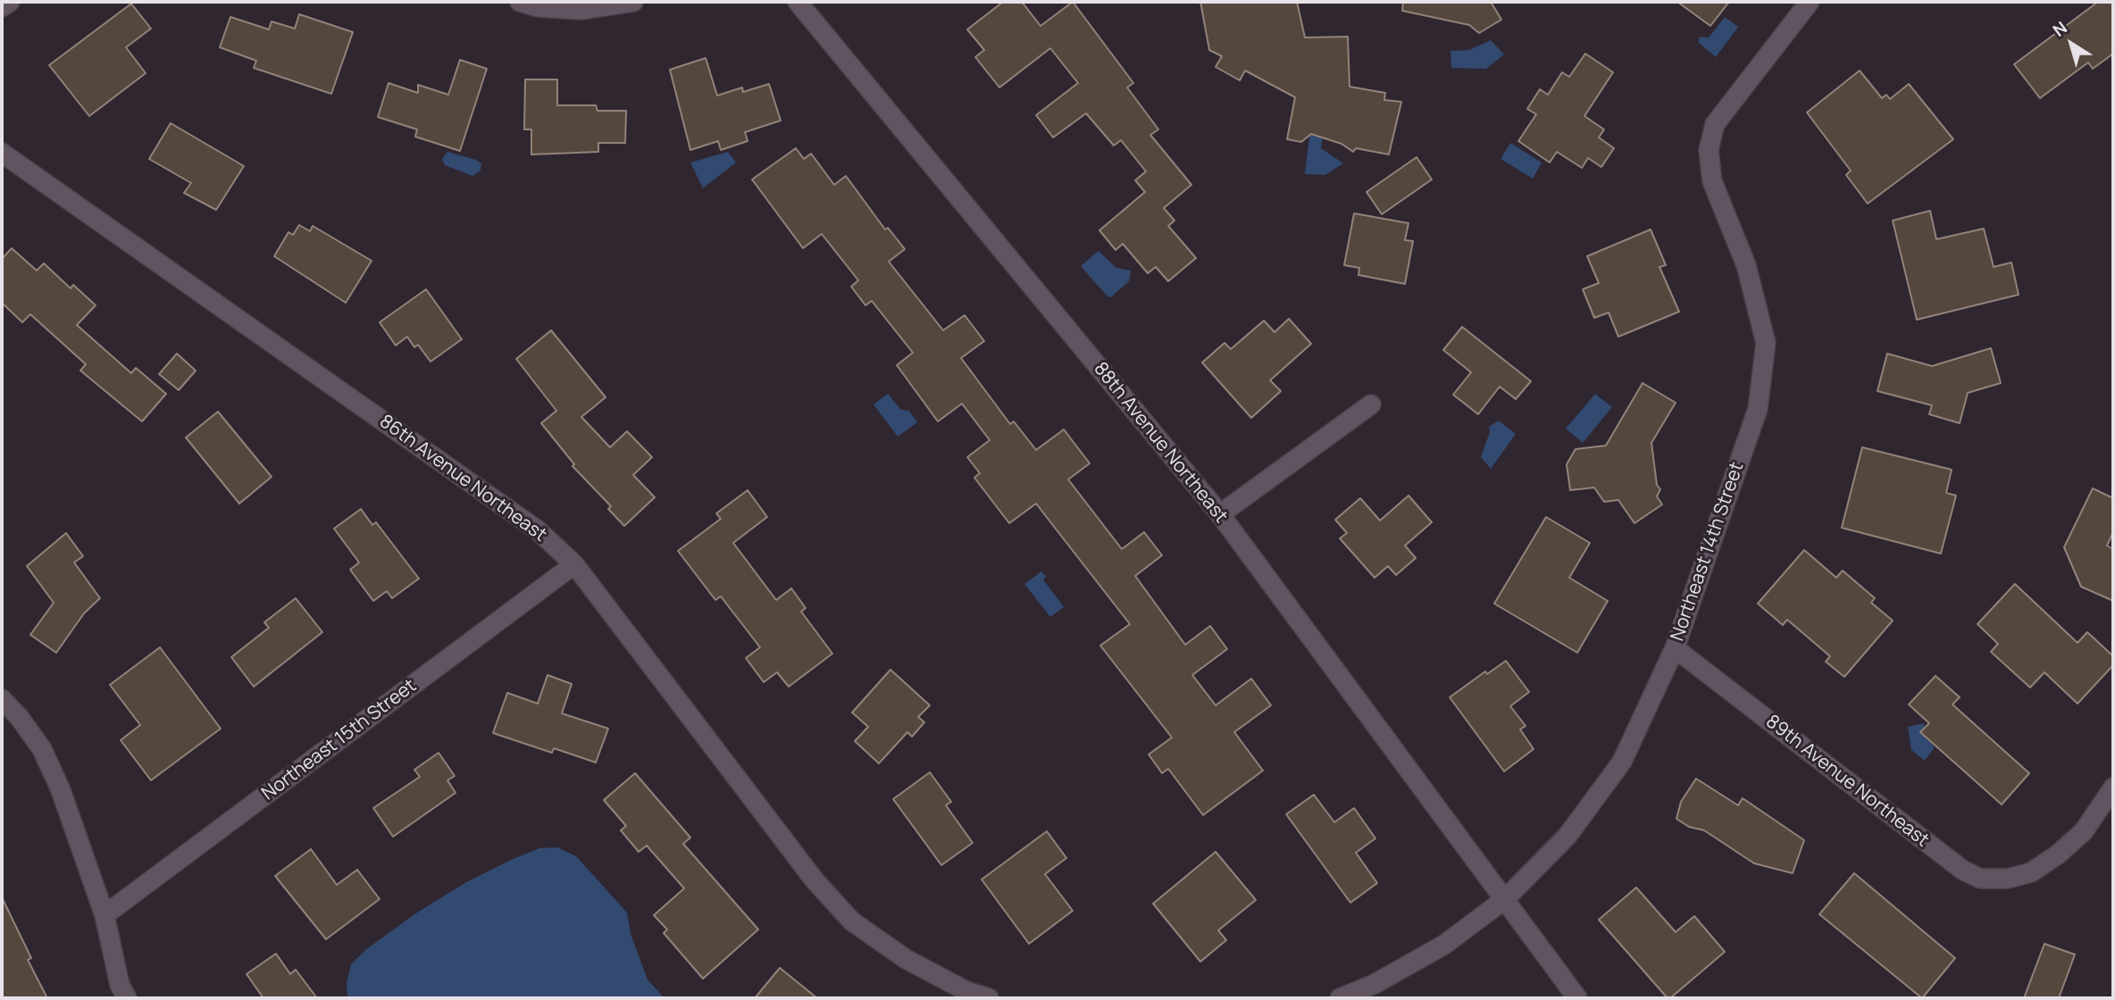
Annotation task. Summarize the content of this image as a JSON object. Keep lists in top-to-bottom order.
{
  "streets": {
    "street": [
      "88th Avenue Northeast",
      "86th Avenue Northeast",
      "Northeast 14th Street",
      "Northeast 15th Street",
      "89th Avenue Northeast"
    ]
  },
  "crossings": [
    ["88th Avenue Northeast", "Northeast 14th Street"],
    ["86th Avenue Northeast", "Northeast 15th Street"],
    ["Northeast 14th Street", "89th Avenue Northeast"]
  ],
  "north": "top left"
}
